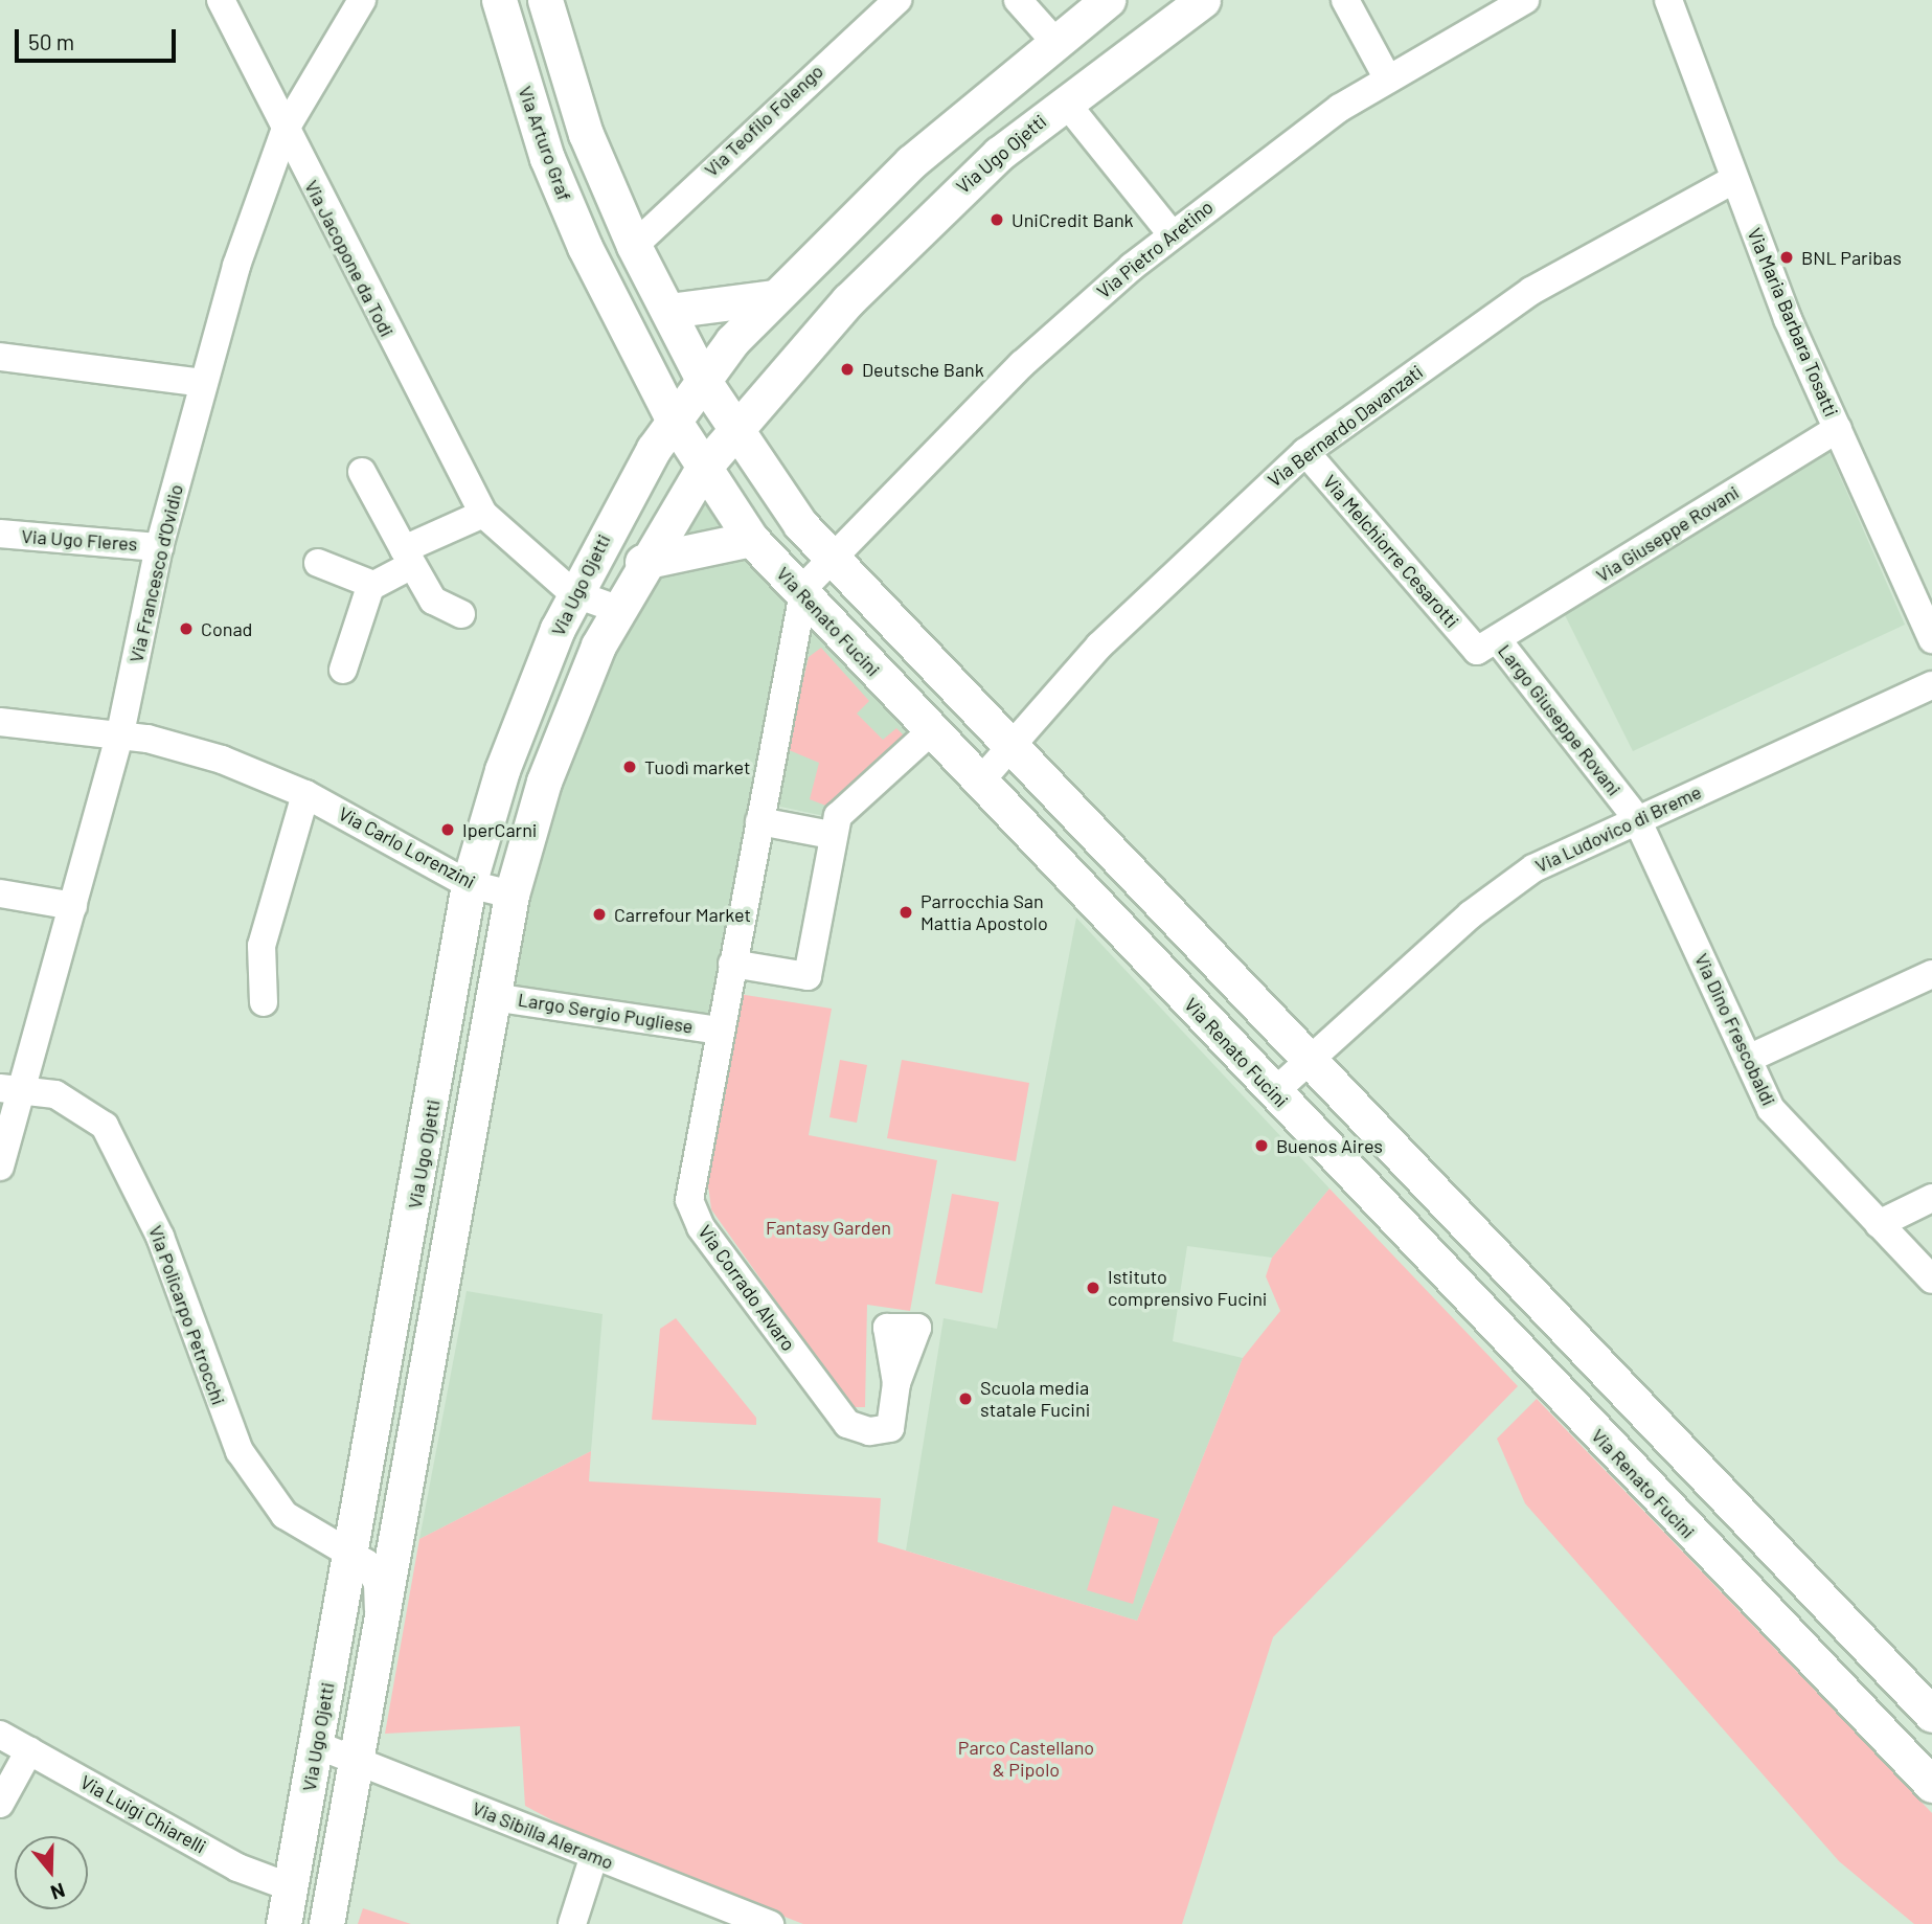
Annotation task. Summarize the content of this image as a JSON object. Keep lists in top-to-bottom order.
{
  "streets": {
    "main road": ["Via Arturo Graf", "Via Ugo Ojetti", "Via Renato Fucini"],
    "street": [
      "Via Teofilo Folengo",
      "Via Pietro Aretino",
      "Via Jacopone da Todi",
      "Via Maria Barbara Tosatti",
      "Via Bernardo Davanzati",
      "Via Giuseppe Rovani",
      "Via Ugo Fleres",
      "Via Melchiorre Cesarotti",
      "Via Francesco d'Ovidio",
      "Largo Giuseppe Rovani",
      "Via Ludovico di Breme",
      "Via Carlo Lorenzini",
      "Largo Sergio Pugliese",
      "Via Dino Frescobaldi",
      "Via Corrado Alvaro",
      "Via Policarpo Petrocchi",
      "Via Luigi Chiarelli",
      "Via Sibilla Aleramo"
    ]
  },
  "crossings": [
    ["Via Arturo Graf", "Via Ugo Ojetti"],
    ["Via Arturo Graf", "Via Renato Fucini"],
    ["Via Ugo Ojetti", "Via Jacopone da Todi"],
    ["Via Ugo Ojetti", "Via Renato Fucini"],
    ["Via Ugo Ojetti", "Via Carlo Lorenzini"],
    ["Via Ugo Ojetti", "Via Policarpo Petrocchi"],
    ["Via Ugo Ojetti", "Via Luigi Chiarelli"],
    ["Via Ugo Ojetti", "Via Sibilla Aleramo"],
    ["Via Pietro Aretino", "Via Renato Fucini"],
    ["Via Pietro Aretino", "Via Corrado Alvaro"],
    ["Via Jacopone da Todi", "Via Francesco d'Ovidio"],
    ["Via Maria Barbara Tosatti", "Via Bernardo Davanzati"],
    ["Via Maria Barbara Tosatti", "Via Giuseppe Rovani"],
    ["Via Bernardo Davanzati", "Via Melchiorre Cesarotti"],
    ["Via Bernardo Davanzati", "Via Renato Fucini"],
    ["Via Giuseppe Rovani", "Via Melchiorre Cesarotti"],
    ["Via Giuseppe Rovani", "Largo Giuseppe Rovani"],
    ["Via Ugo Fleres", "Via Francesco d'Ovidio"],
    ["Via Melchiorre Cesarotti", "Largo Giuseppe Rovani"],
    ["Via Francesco d'Ovidio", "Via Carlo Lorenzini"],
    ["Via Francesco d'Ovidio", "Via Policarpo Petrocchi"],
    ["Via Renato Fucini", "Via Ludovico di Breme"],
    ["Via Renato Fucini", "Via Corrado Alvaro"],
    ["Largo Giuseppe Rovani", "Via Ludovico di Breme"],
    ["Largo Giuseppe Rovani", "Via Dino Frescobaldi"],
    ["Via Ludovico di Breme", "Via Dino Frescobaldi"],
    ["Largo Sergio Pugliese", "Via Corrado Alvaro"]
  ],
  "parks": ["Fantasy Garden", "Parco Castellano & Pipolo"],
  "places": [
    "UniCredit Bank",
    "BNL Paribas",
    "Deutsche Bank",
    "Conad",
    "Tuodì market",
    "IperCarni",
    "Parrocchia San Mattia Apostolo",
    "Carrefour Market",
    "Buenos Aires",
    "Istituto comprensivo Fucini",
    "Scuola media statale Fucini"
  ],
  "scale_bar": "50 m",
  "north": "bottom"
}
